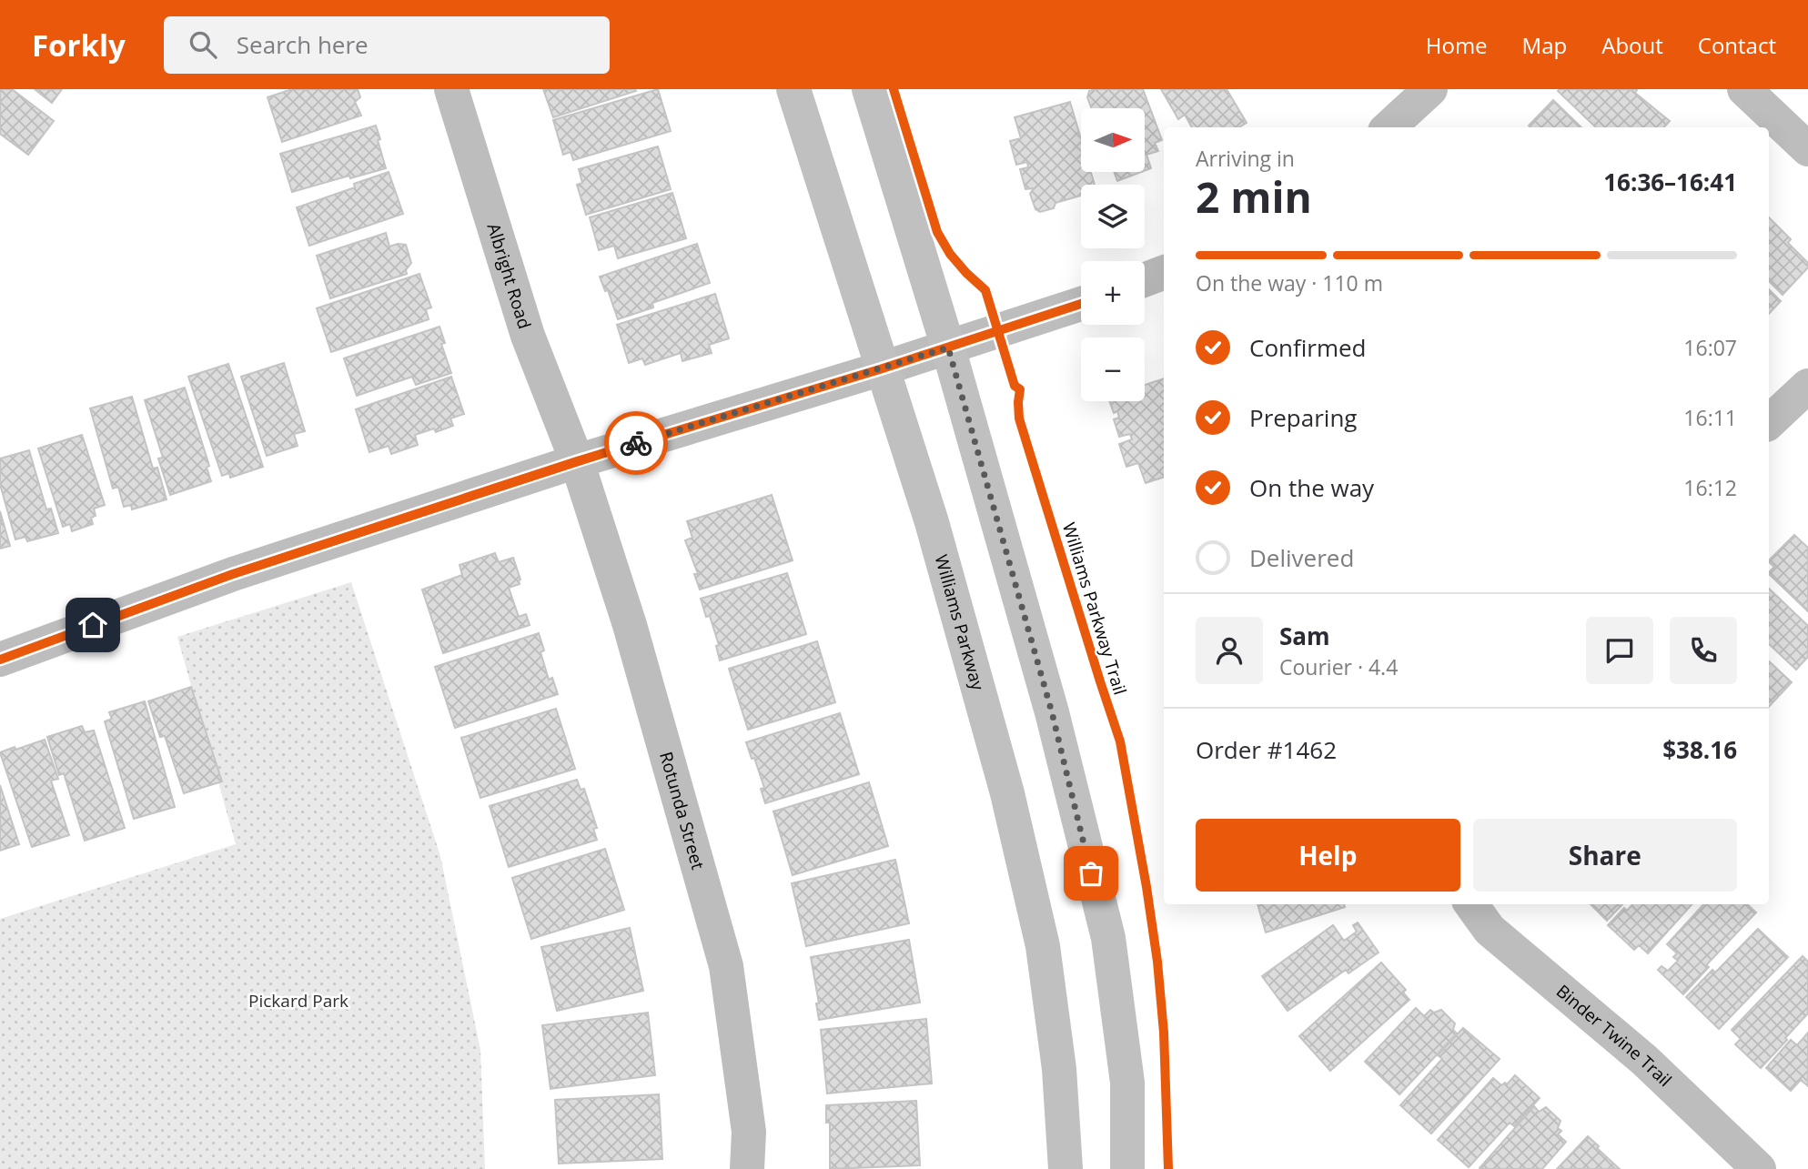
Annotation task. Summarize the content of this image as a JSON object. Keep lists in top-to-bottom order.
{
  "streets": {
    "main road": ["Williams Parkway"],
    "street": ["Albright Road", "Rotunda Street", "Binder Twine Trail"],
    "cycle path": ["Williams Parkway Trail"]
  },
  "crossings": [
    ["Albright Road", "Rotunda Street"]
  ],
  "parks": ["Pickard Park"],
  "north": "right",
  "page": {
    "header": "Forkly",
    "search": "Search here",
    "nav": [
      "Home",
      "Map",
      "About",
      "Contact"
    ],
    "map_buttons": ["+", "−"],
    "heading": ["2 min", "Arriving in", "16:36–16:41"],
    "panel": [
      "Sam",
      "Courier · 4.4",
      "Order #1462",
      "$38.16"
    ],
    "bar": "On the way · 110 m",
    "list": [
      ["Confirmed", "16:07"],
      ["Preparing", "16:11"],
      ["On the way", "16:12"],
      "Delivered"
    ],
    "buttons": ["Help", "Share"]
  }
}
